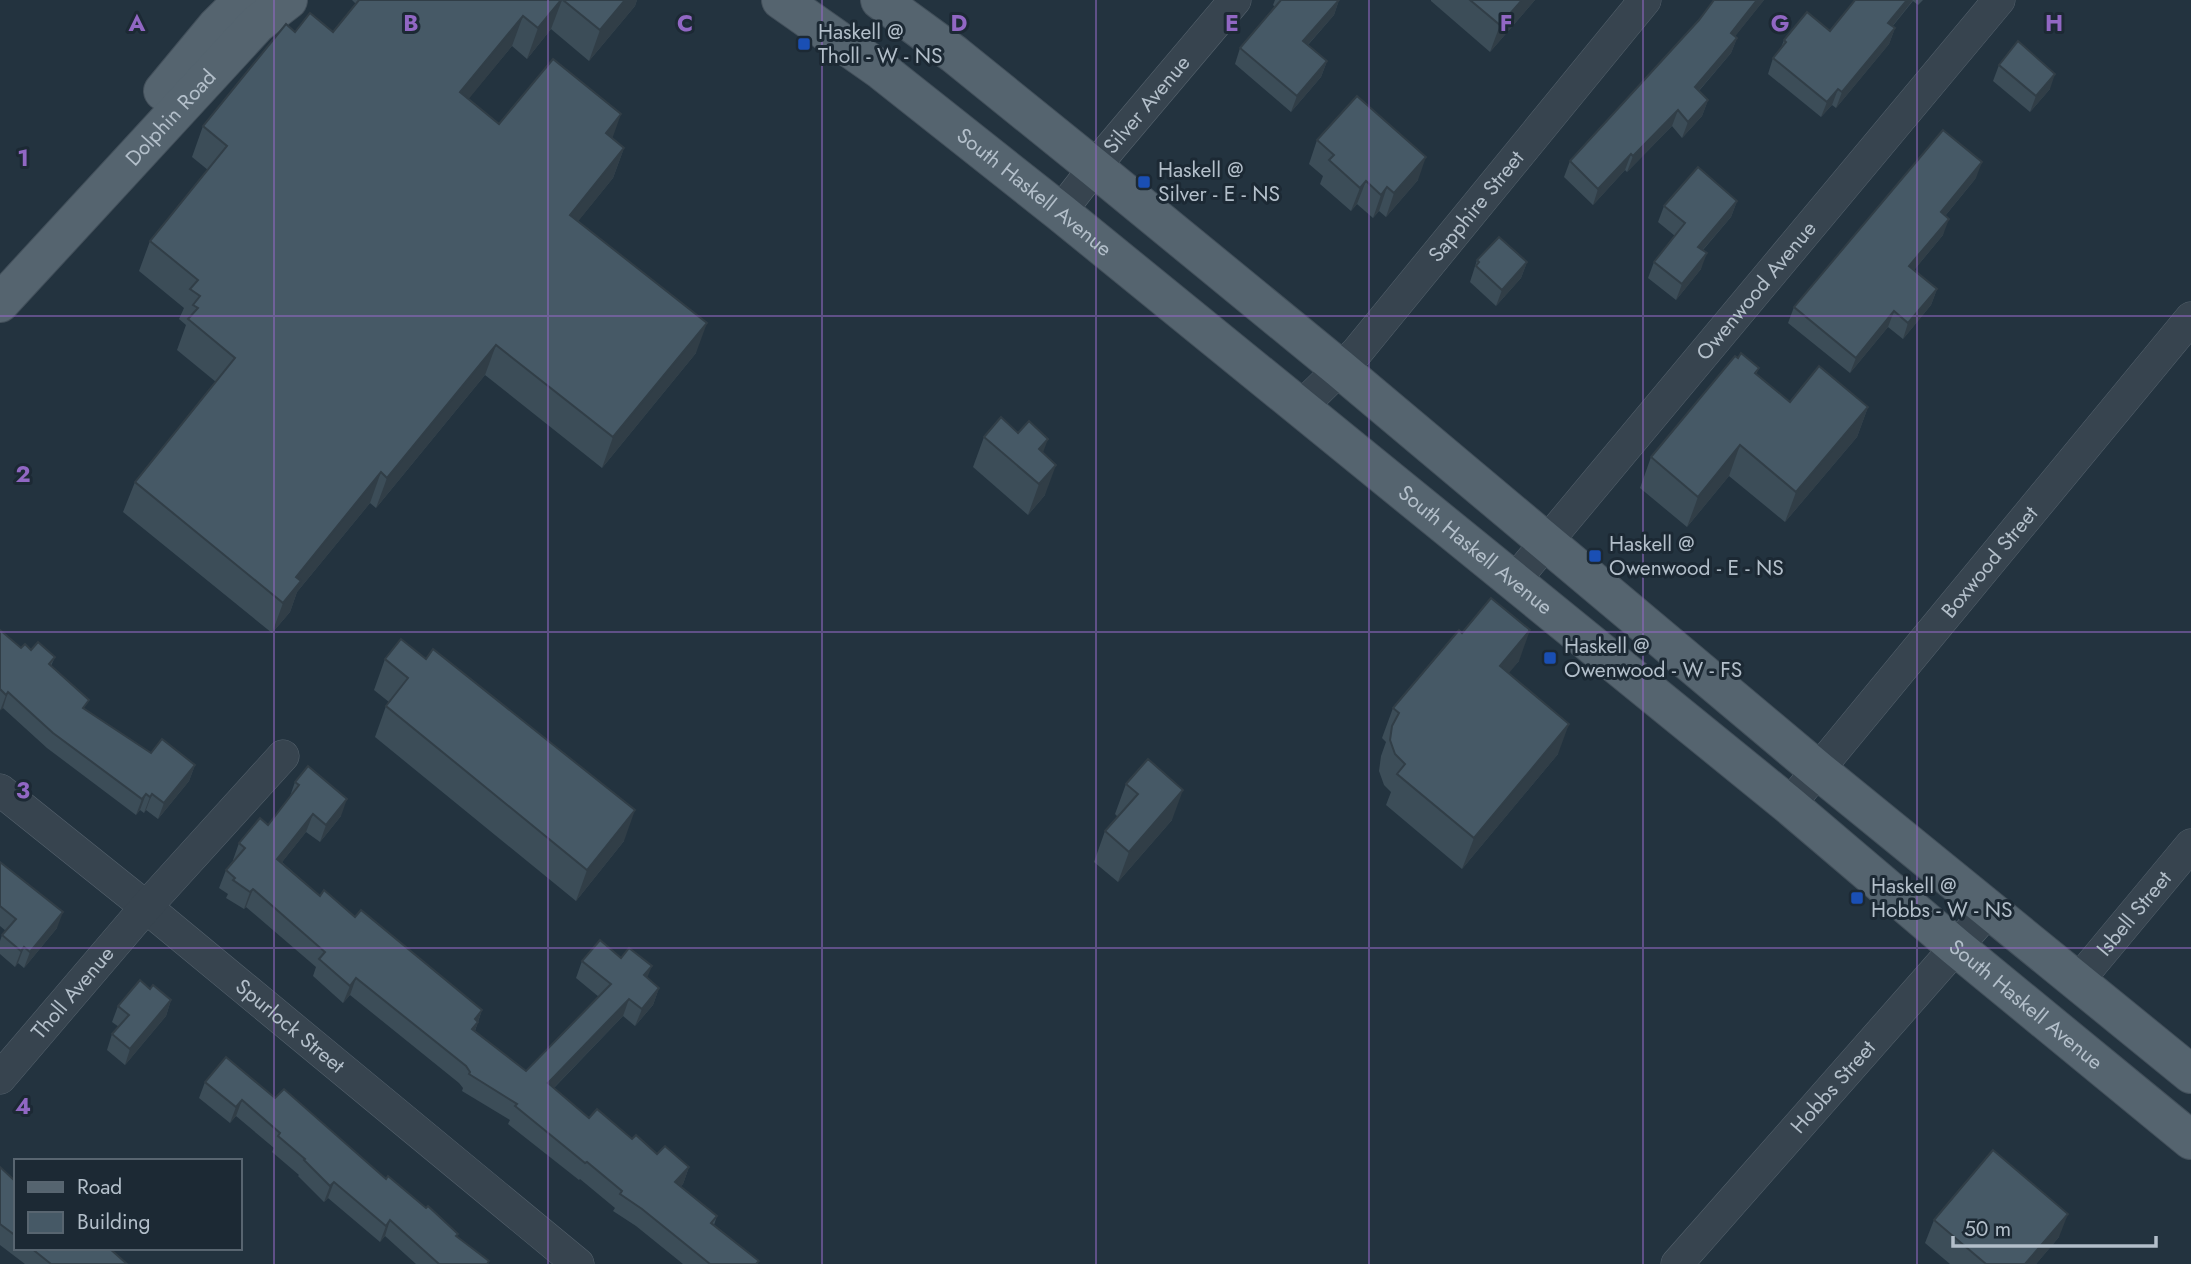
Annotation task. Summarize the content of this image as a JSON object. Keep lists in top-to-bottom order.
{
  "streets": {
    "main road": ["Dolphin Road", "South Haskell Avenue"],
    "street": [
      "Silver Avenue",
      "Sapphire Street",
      "Owenwood Avenue",
      "Boxwood Street",
      "Isbell Street",
      "Tholl Avenue",
      "Spurlock Street",
      "Hobbs Street"
    ]
  },
  "crossings": [
    ["Silver Avenue", "South Haskell Avenue"],
    ["South Haskell Avenue", "Sapphire Street"],
    ["South Haskell Avenue", "Owenwood Avenue"],
    ["South Haskell Avenue", "Boxwood Street"],
    ["South Haskell Avenue", "Hobbs Street"],
    ["Tholl Avenue", "Spurlock Street"]
  ],
  "places": {
    "transit": [
      "Haskell @ Tholl - W - NS",
      "Haskell @ Silver - E - NS",
      "Haskell @ Owenwood - E - NS",
      "Haskell @ Owenwood - W - FS",
      "Haskell @ Hobbs - W - NS"
    ]
  },
  "legend": ["Road", "Building"],
  "scale_bar": "50 m",
  "grid": {
    "columns": [
      "A",
      "B",
      "C",
      "D",
      "E",
      "F",
      "G",
      "H"
    ],
    "rows": [
      "1",
      "2",
      "3",
      "4"
    ]
  }
}
